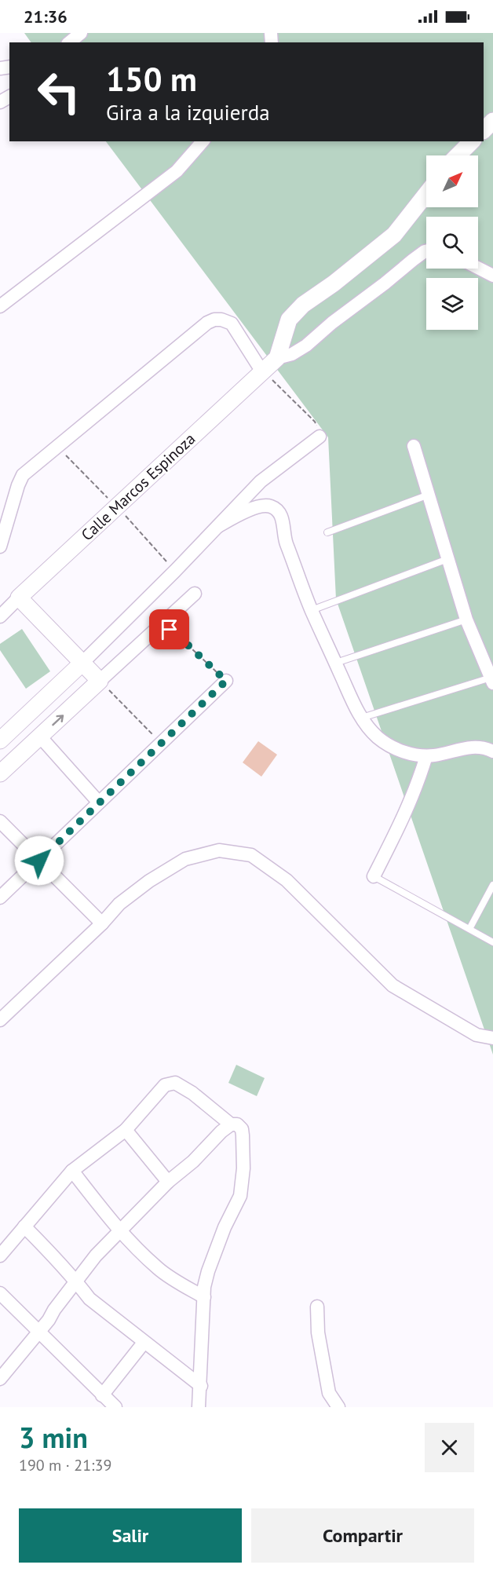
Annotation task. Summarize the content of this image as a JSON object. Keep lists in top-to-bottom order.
{
  "streets": {
    "street": ["Calle Marcos Espinoza"]
  },
  "north": "top right",
  "page": {
    "status": "21:36",
    "turn": ["150 m", "Gira a la izquierda"],
    "heading": ["3 min", "190 m · 21:39"],
    "buttons": ["Salir", "Compartir"]
  }
}
